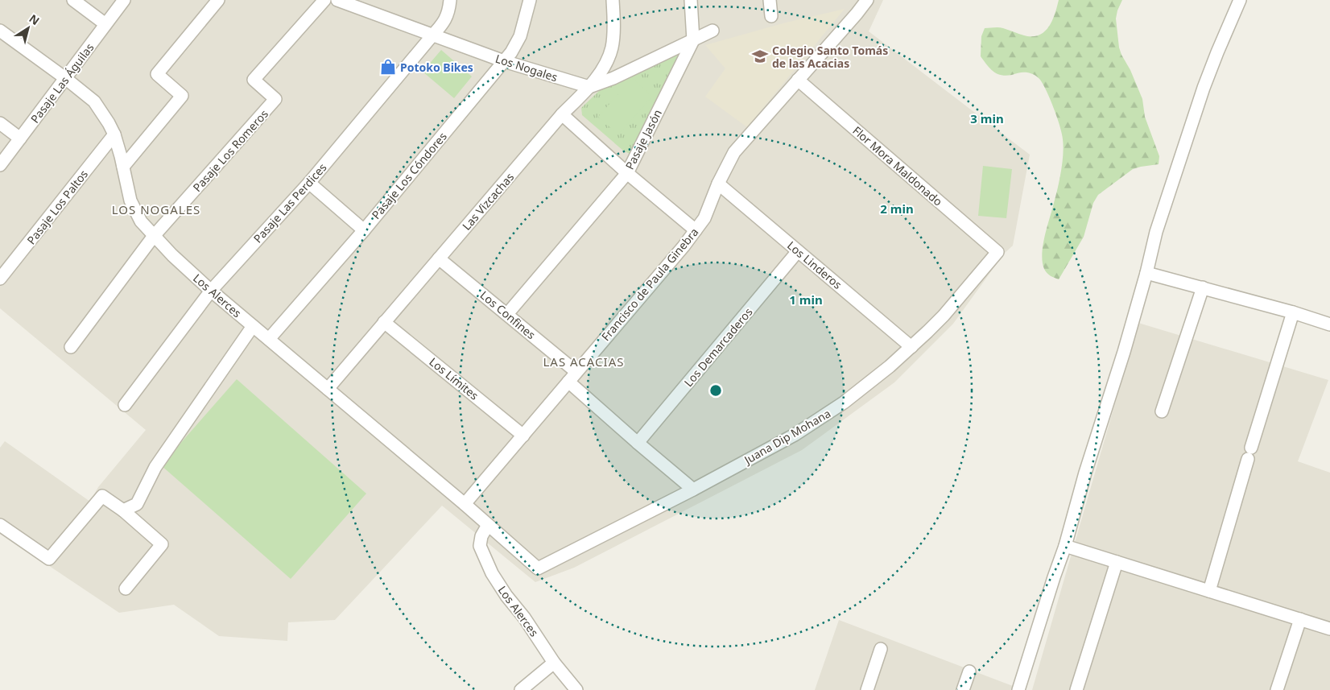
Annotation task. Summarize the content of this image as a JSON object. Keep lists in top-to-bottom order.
{
  "streets": {
    "street": [
      "Los Nogales",
      "Pasaje Las Águilas",
      "Pasaje Jasón",
      "Pasaje Los Romeros",
      "Flor Mora Maldonado",
      "Pasaje Los Cóndores",
      "Las Vizcachas",
      "Pasaje Las Perdices",
      "Pasaje Los Paltos",
      "Los Linderos",
      "Francisco de Paula Ginebra",
      "Los Alerces",
      "Los Confines",
      "Los Demarcaderos",
      "Los Límites",
      "Juana Dip Mohana"
    ]
  },
  "crossings": [
    ["Los Nogales", "Pasaje Los Cóndores"],
    ["Los Nogales", "Las Vizcachas"],
    ["Los Nogales", "Pasaje Las Perdices"],
    ["Pasaje Las Águilas", "Los Alerces"],
    ["Pasaje Jasón", "Los Confines"],
    ["Pasaje Los Romeros", "Los Alerces"],
    ["Flor Mora Maldonado", "Francisco de Paula Ginebra"],
    ["Flor Mora Maldonado", "Juana Dip Mohana"],
    ["Pasaje Los Cóndores", "Los Alerces"],
    ["Las Vizcachas", "Los Alerces"],
    ["Las Vizcachas", "Los Confines"],
    ["Las Vizcachas", "Los Límites"],
    ["Pasaje Las Perdices", "Los Alerces"],
    ["Pasaje Los Paltos", "Los Alerces"],
    ["Los Linderos", "Francisco de Paula Ginebra"],
    ["Los Linderos", "Los Demarcaderos"],
    ["Los Linderos", "Juana Dip Mohana"],
    ["Francisco de Paula Ginebra", "Los Alerces"],
    ["Francisco de Paula Ginebra", "Los Confines"],
    ["Francisco de Paula Ginebra", "Los Límites"],
    ["Los Alerces", "Juana Dip Mohana"]
  ],
  "districts": ["LOS NOGALES", "LAS ACACIAS"],
  "places": {
    "school or university": ["Colegio Santo Tomás de las Acacias"],
    "shop": ["Potoko Bikes"]
  },
  "north": "top right",
  "rings": ["3 min", "2 min", "1 min"]
}
